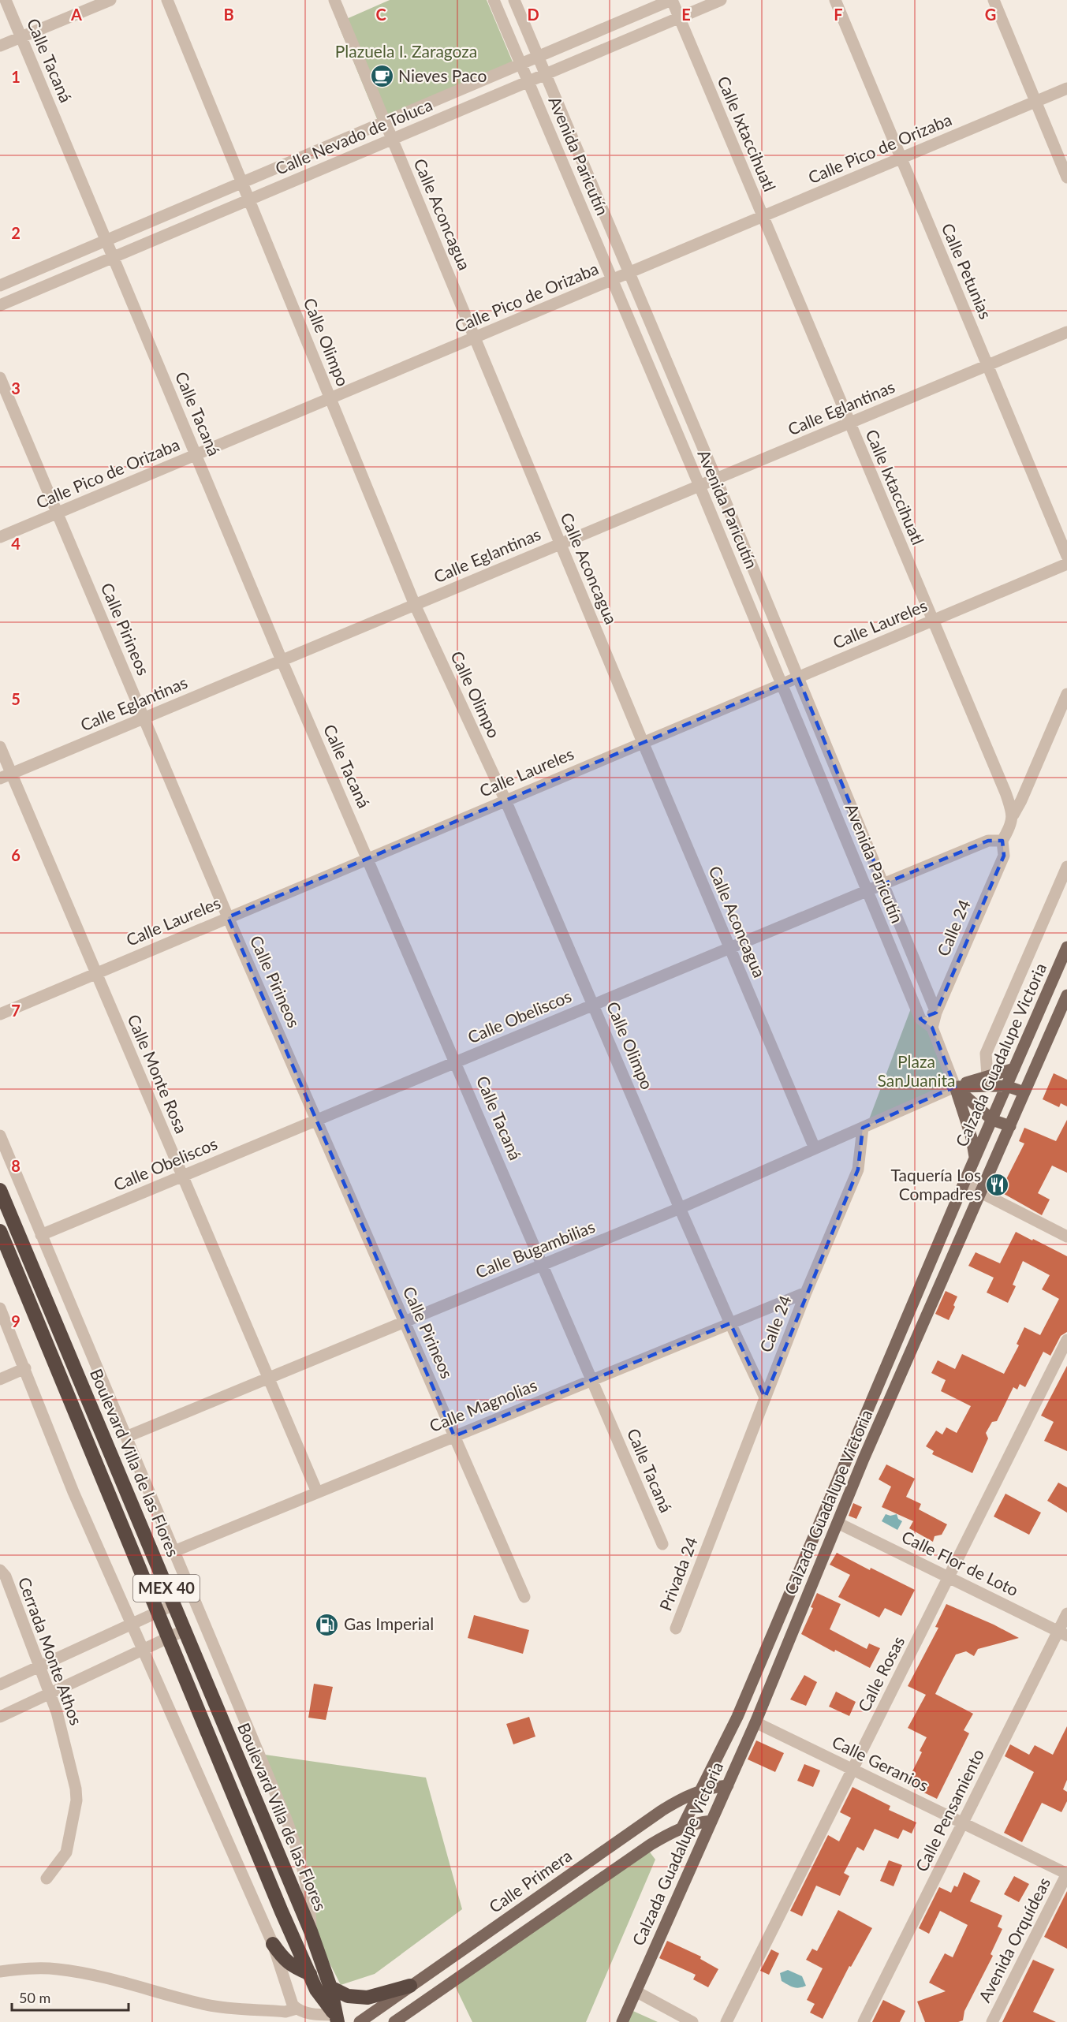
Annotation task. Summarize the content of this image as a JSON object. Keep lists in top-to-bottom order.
{
  "streets": {
    "highway": ["Boulevard Villa de las Flores", "MEX 40"],
    "main road": ["Calzada Guadalupe Victoria", "Calle Primera"],
    "street": [
      "Calle Tacaná",
      "Calle Ixtaccihuatl",
      "Calle Nevado de Toluca",
      "Calle Pico de Orizaba",
      "Avenida Paricutín",
      "Calle Aconcagua",
      "Calle Petunias",
      "Calle Olimpo",
      "Calle Eglantinas",
      "Calle Laureles",
      "Calle Pirineos",
      "Calle 24",
      "Calle Obeliscos",
      "Calle Monte Rosa",
      "Calle Bugambilias",
      "Calle Magnolias",
      "Calle Flor de Loto",
      "Privada 24",
      "Cerrada Monte Athos",
      "Calle Rosas",
      "Calle Geranios",
      "Calle Pensamiento",
      "Avenida Orquídeas"
    ]
  },
  "crossings": [
    ["Calle Tacaná", "Calle Nevado de Toluca"],
    ["Calle Tacaná", "Calle Pico de Orizaba"],
    ["Calle Tacaná", "Calle Eglantinas"],
    ["Calle Tacaná", "Calle Laureles"],
    ["Calle Tacaná", "Calle Obeliscos"],
    ["Calle Tacaná", "Calle Bugambilias"],
    ["Calle Tacaná", "Calle Magnolias"],
    ["Calle Ixtaccihuatl", "Calle Nevado de Toluca"],
    ["Calle Ixtaccihuatl", "Calle Pico de Orizaba"],
    ["Calle Ixtaccihuatl", "Calle Eglantinas"],
    ["Calle Ixtaccihuatl", "Calle Laureles"],
    ["Calle Nevado de Toluca", "Avenida Paricutín"],
    ["Calle Nevado de Toluca", "Calle Aconcagua"],
    ["Calle Nevado de Toluca", "Calle Olimpo"],
    ["Calle Pico de Orizaba", "Avenida Paricutín"],
    ["Calle Pico de Orizaba", "Calle Aconcagua"],
    ["Calle Pico de Orizaba", "Calle Petunias"],
    ["Calle Pico de Orizaba", "Calle Olimpo"],
    ["Calle Pico de Orizaba", "Calle Pirineos"],
    ["Avenida Paricutín", "Calle Eglantinas"],
    ["Avenida Paricutín", "Calle Laureles"],
    ["Avenida Paricutín", "Calle 24"],
    ["Avenida Paricutín", "Calle Obeliscos"],
    ["Calle Aconcagua", "Calle Eglantinas"],
    ["Calle Aconcagua", "Calle Laureles"],
    ["Calle Aconcagua", "Calle Obeliscos"],
    ["Calle Aconcagua", "Calle Bugambilias"],
    ["Calle Petunias", "Calle Eglantinas"],
    ["Calle Olimpo", "Calle Eglantinas"],
    ["Calle Olimpo", "Calle Laureles"],
    ["Calle Olimpo", "Calle 24"],
    ["Calle Olimpo", "Calle Obeliscos"],
    ["Calle Olimpo", "Calle Bugambilias"],
    ["Calle Olimpo", "Calle Magnolias"],
    ["Calle Eglantinas", "Calle Pirineos"],
    ["Calle Eglantinas", "Calle Monte Rosa"],
    ["Calle Laureles", "Calle Pirineos"],
    ["Calle Laureles", "Calle Monte Rosa"],
    ["Calle Pirineos", "Calle Obeliscos"],
    ["Calle Pirineos", "Calle Bugambilias"],
    ["Calle Pirineos", "Calle Magnolias"],
    ["Calle 24", "Calle Obeliscos"],
    ["Calle 24", "Calle Bugambilias"],
    ["Calle 24", "Calle Magnolias"],
    ["Calle 24", "Privada 24"],
    ["Calle Obeliscos", "Calle Monte Rosa"],
    ["Calzada Guadalupe Victoria", "Calle Flor de Loto"],
    ["Calzada Guadalupe Victoria", "Calle Geranios"],
    ["Calzada Guadalupe Victoria", "Calle Primera"],
    ["Calle Monte Rosa", "Calle Bugambilias"],
    ["Calle Monte Rosa", "Calle Magnolias"],
    ["Boulevard Villa de las Flores", "MEX 40"],
    ["Calle Flor de Loto", "Calle Rosas"],
    ["Calle Flor de Loto", "Calle Pensamiento"],
    ["Calle Rosas", "Calle Geranios"],
    ["Calle Geranios", "Calle Pensamiento"],
    ["Calle Geranios", "Avenida Orquídeas"]
  ],
  "parks": ["Plazuela I. Zaragoza", "Plaza SanJuanita"],
  "places": {
    "cafe": ["Nieves Paco"],
    "restaurant": ["Taquería Los Compadres"],
    "fuel station": ["Gas Imperial"]
  },
  "scale_bar": "50 m",
  "grid": {
    "columns": [
      "A",
      "B",
      "C",
      "D",
      "E",
      "F",
      "G"
    ],
    "rows": [
      "1",
      "2",
      "3",
      "4",
      "5",
      "6",
      "7",
      "8",
      "9"
    ]
  }
}
